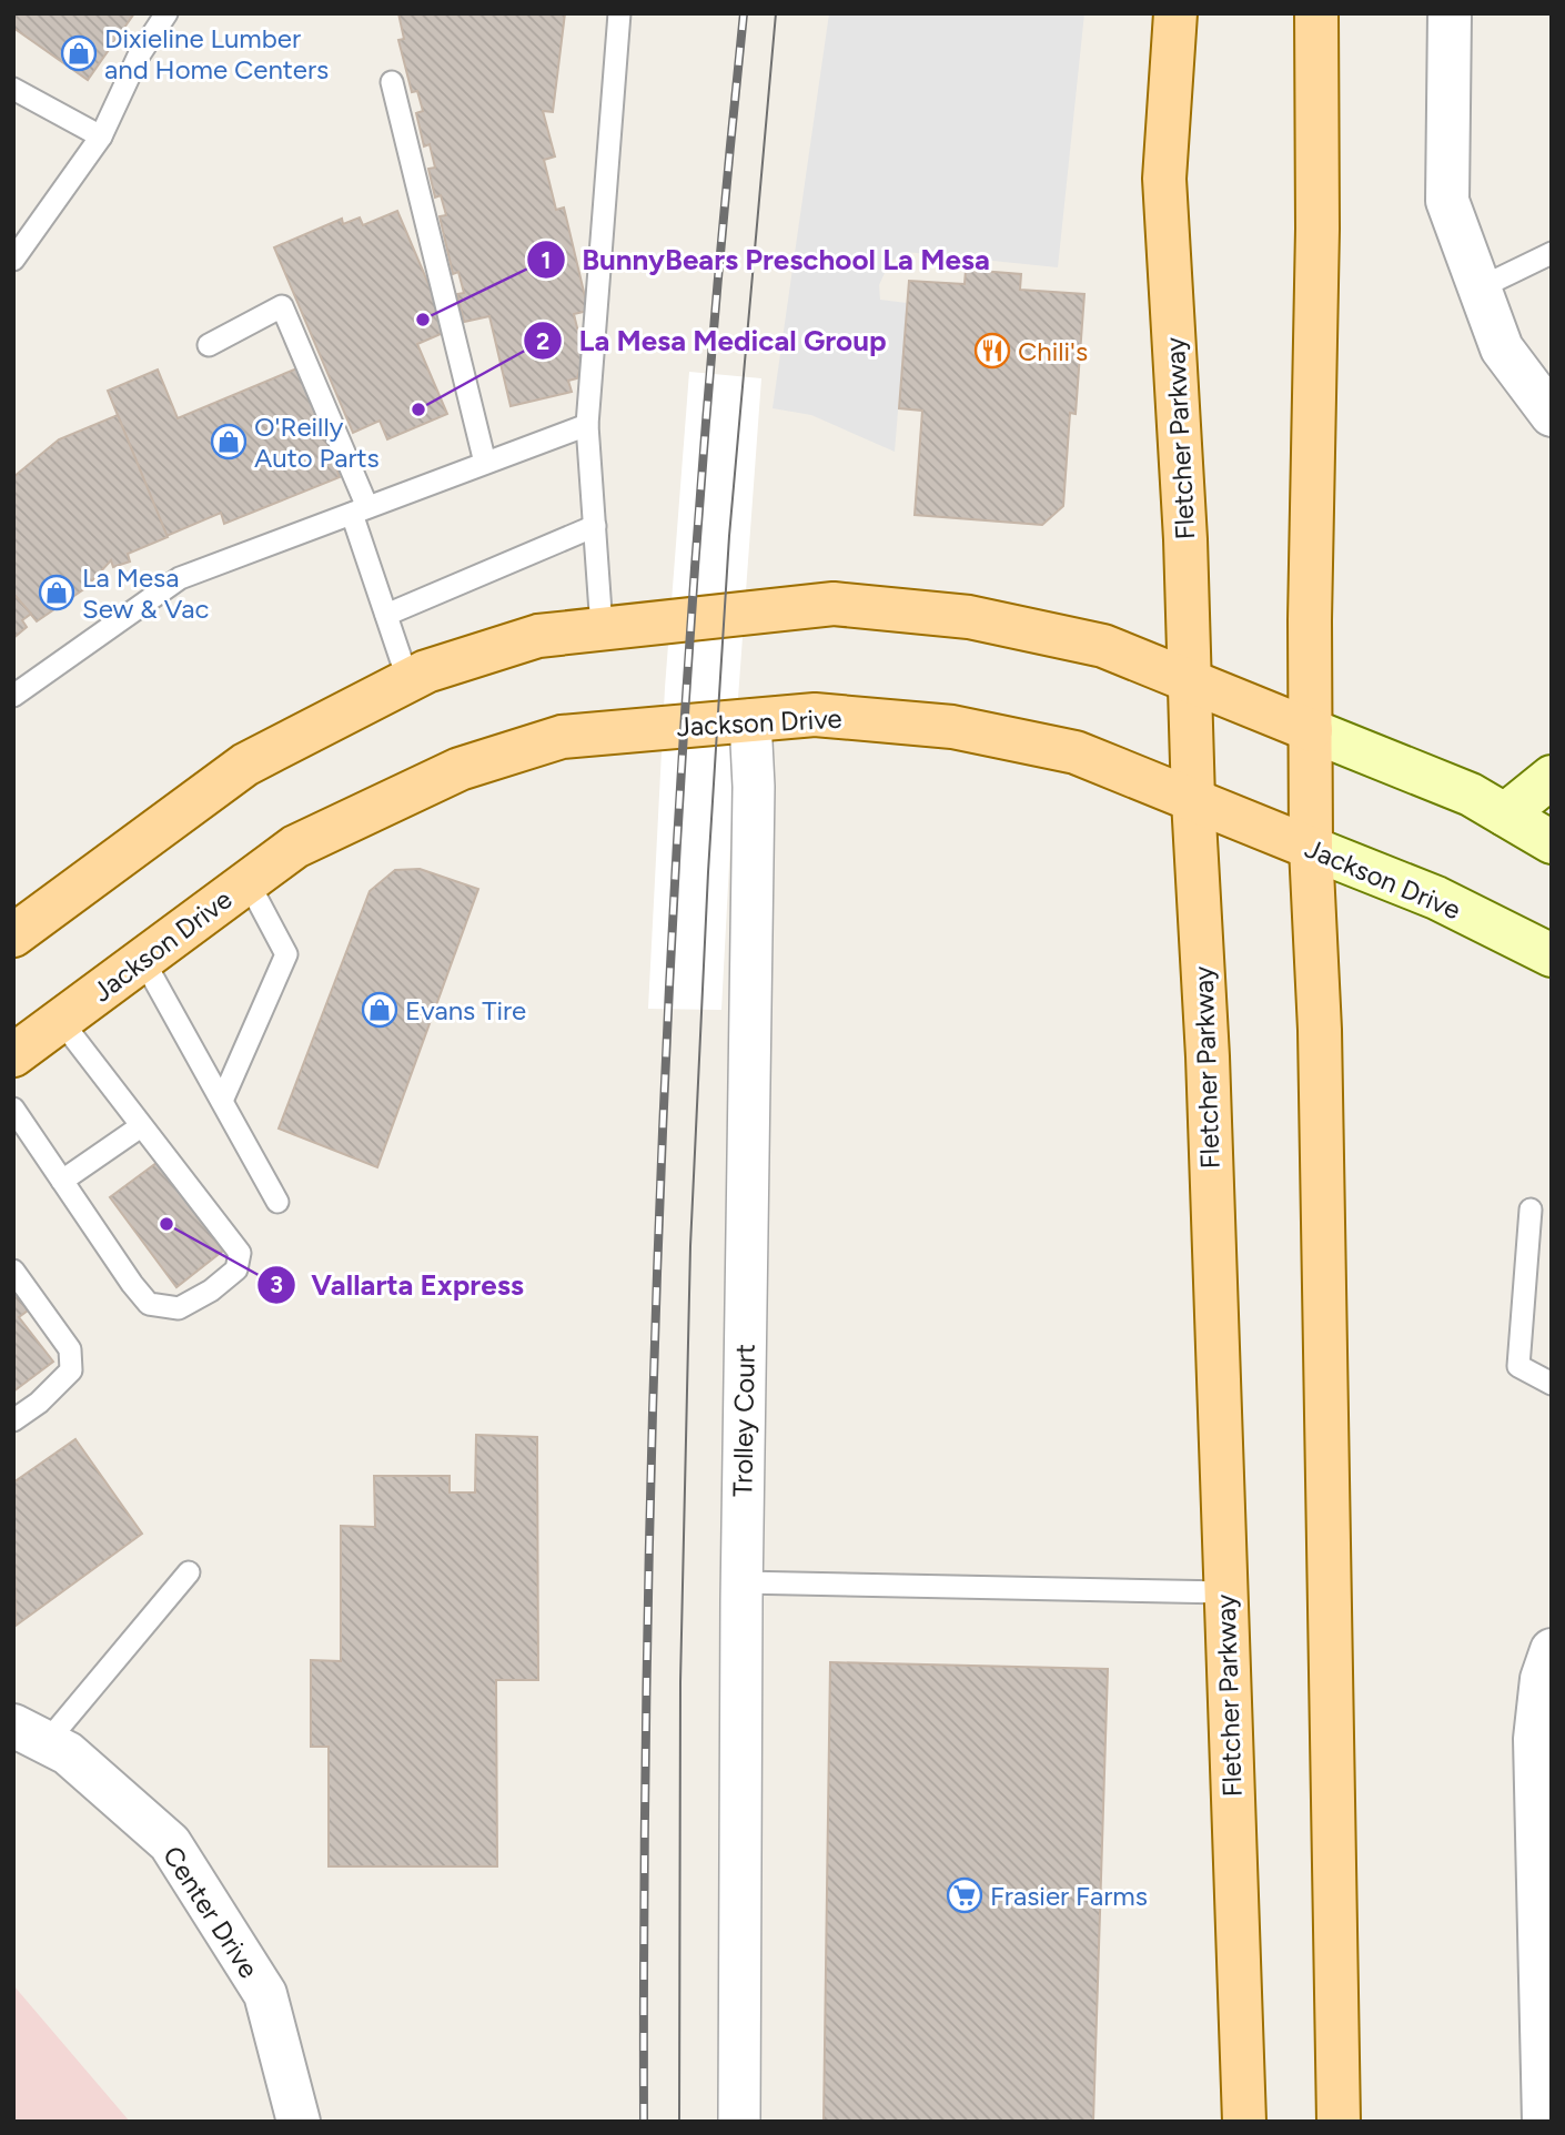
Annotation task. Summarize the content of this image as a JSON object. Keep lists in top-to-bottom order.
{
  "streets": {
    "main road": ["Fletcher Parkway", "Jackson Drive"],
    "street": ["Trolley Court", "Center Drive"]
  },
  "crossings": [
    ["Fletcher Parkway", "Jackson Drive"],
    ["Jackson Drive", "Trolley Court"]
  ],
  "places": {
    "shop": [
      "Dixieline Lumber and Home Centers",
      "O'Reilly Auto Parts",
      "La Mesa Sew & Vac",
      "Evans Tire"
    ],
    "other": ["BunnyBears Preschool La Mesa", "La Mesa Medical Group", "Vallarta Express"],
    "restaurant": ["Chili's"],
    "supermarket": ["Frasier Farms"]
  }
}
